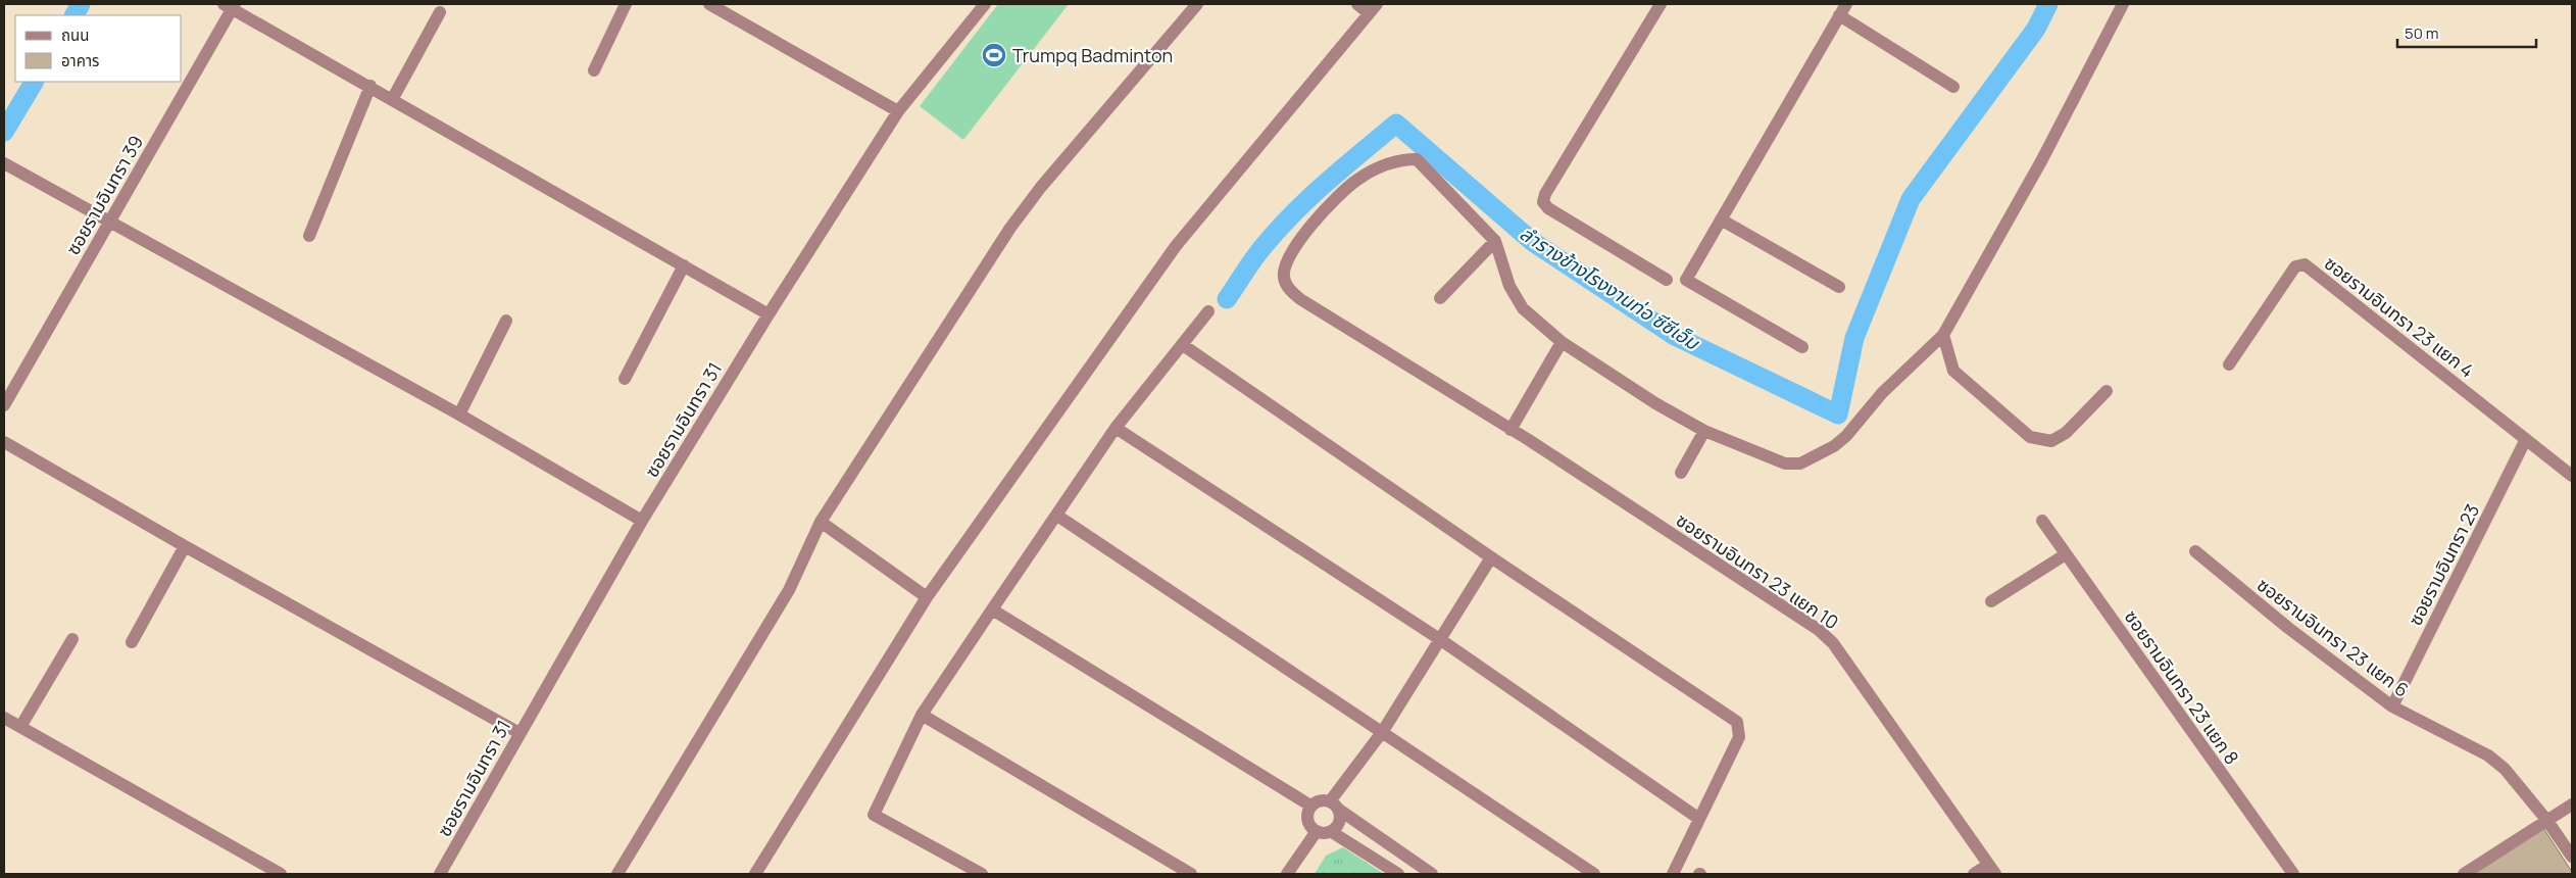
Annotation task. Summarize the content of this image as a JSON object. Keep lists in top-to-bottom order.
{
  "streets": {
    "street": [
      "ซอยรามอินทรา 39",
      "ซอยรามอินทรา 23 แยก 4",
      "ซอยรามอินทรา 31",
      "ซอยรามอินทรา 23",
      "ซอยรามอินทรา 23 แยก 10",
      "ซอยรามอินทรา 23 แยก 6",
      "ซอยรามอินทรา 23 แยก 8"
    ]
  },
  "crossings": [
    ["ซอยรามอินทรา 23 แยก 4", "ซอยรามอินทรา 23"],
    ["ซอยรามอินทรา 23", "ซอยรามอินทรา 23 แยก 6"]
  ],
  "water": ["ลำรางข้างโรงงานท่อ ซีซีเอ็ม"],
  "places": {
    "sports": ["Trumpq Badminton"]
  },
  "legend": ["ถนน", "อาคาร"],
  "scale_bar": "50 m"
}
